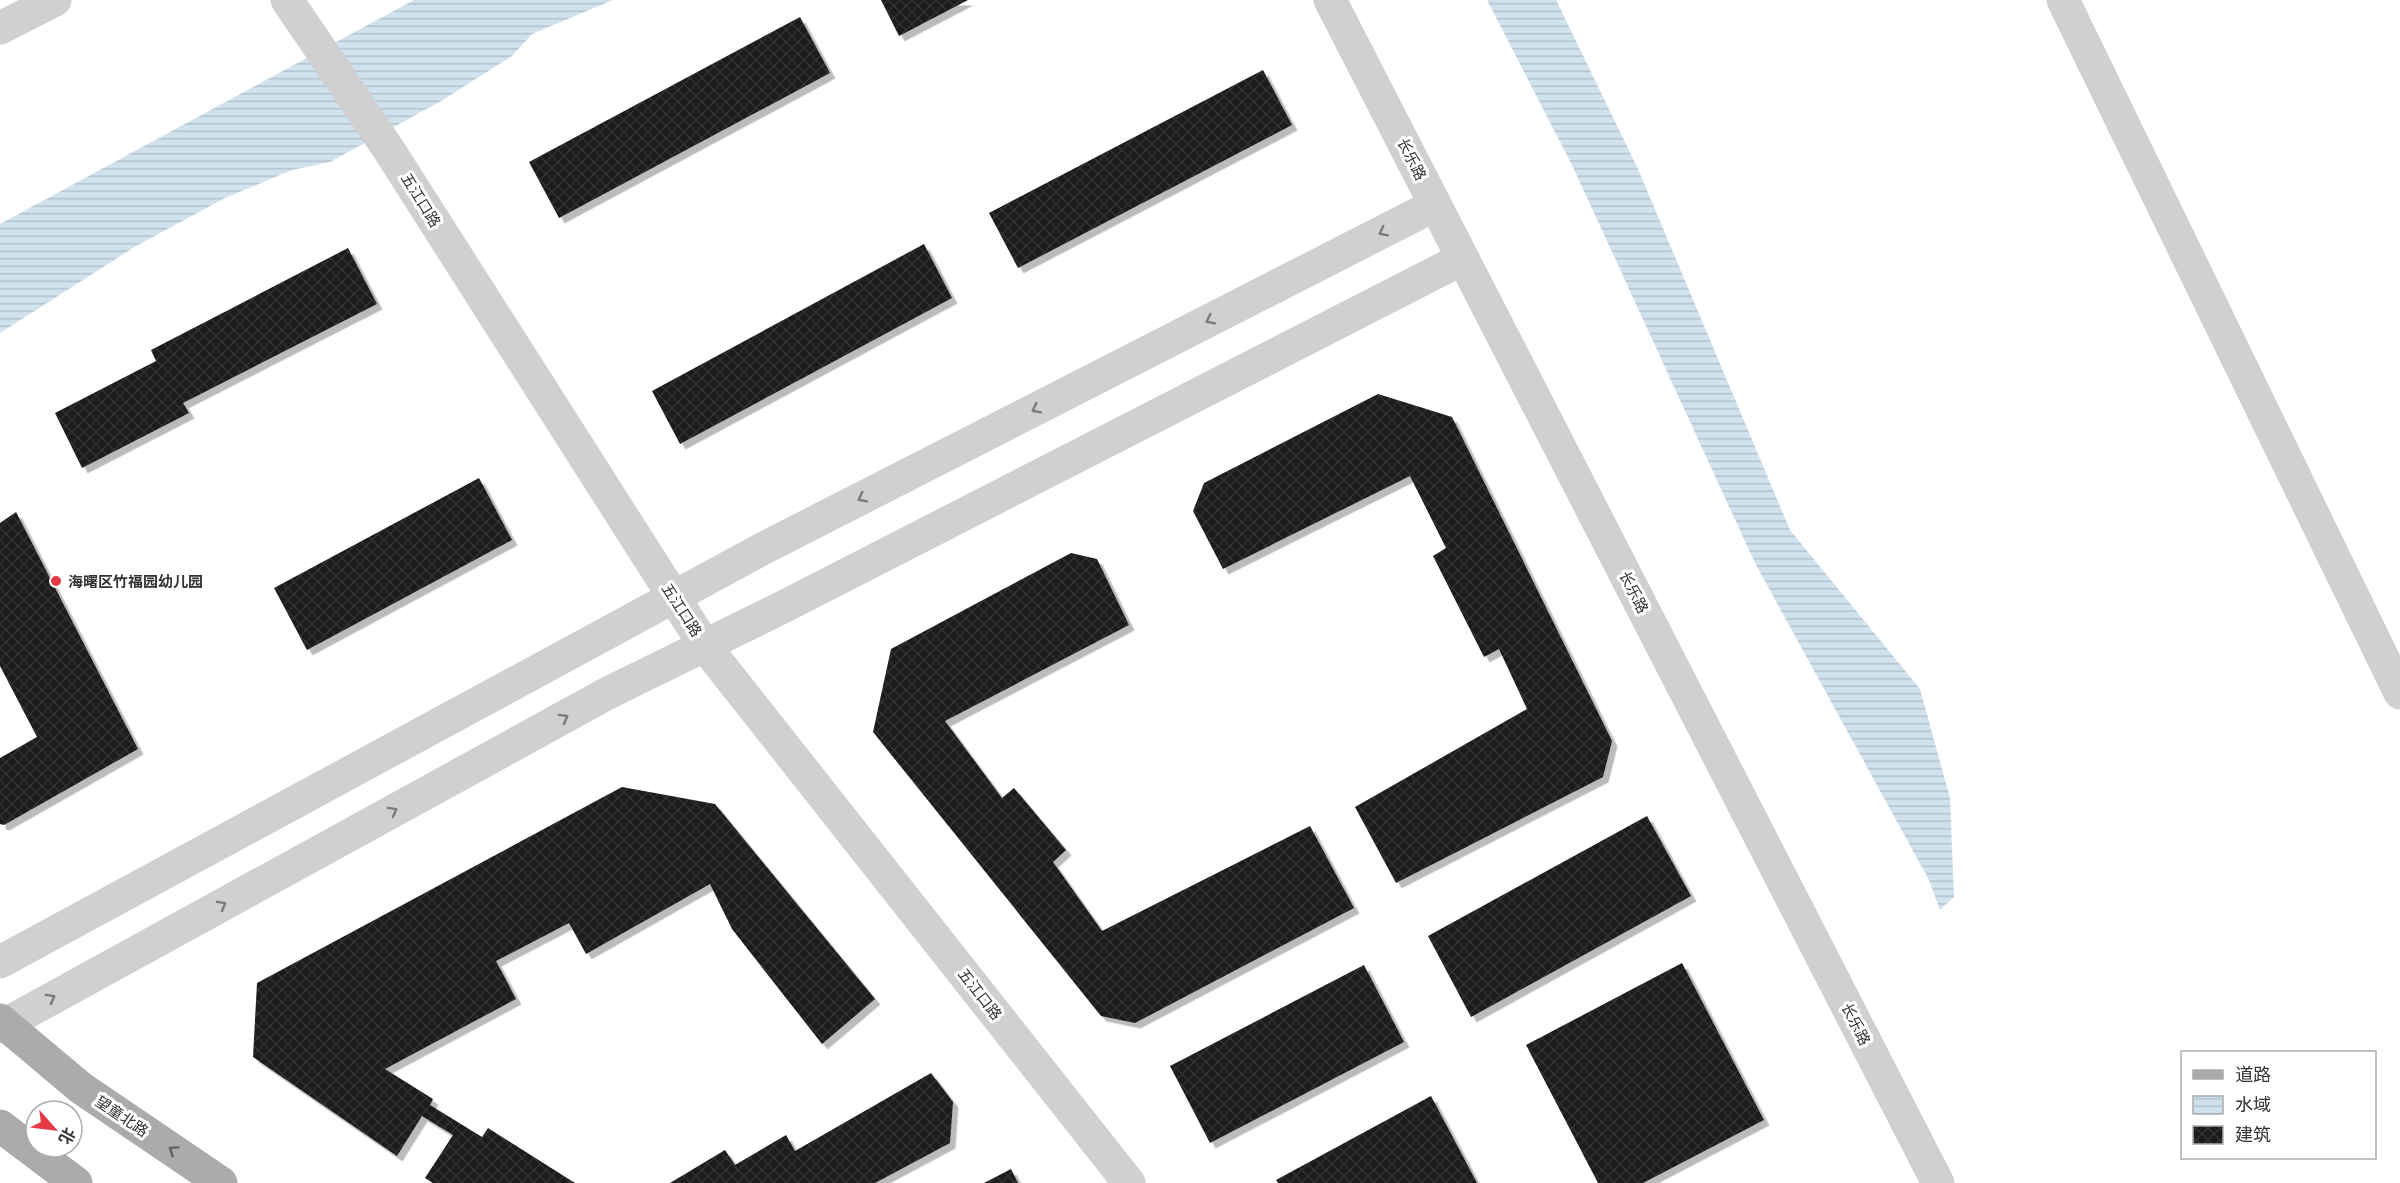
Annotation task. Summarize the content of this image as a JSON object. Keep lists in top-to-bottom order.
{
  "streets": {
    "main road": ["望童北路"],
    "street": ["长乐路", "五江口路"]
  },
  "places": ["海曙区竹福园幼儿园"],
  "legend": ["道路", "水域", "建筑"],
  "north": "bottom right"
}
